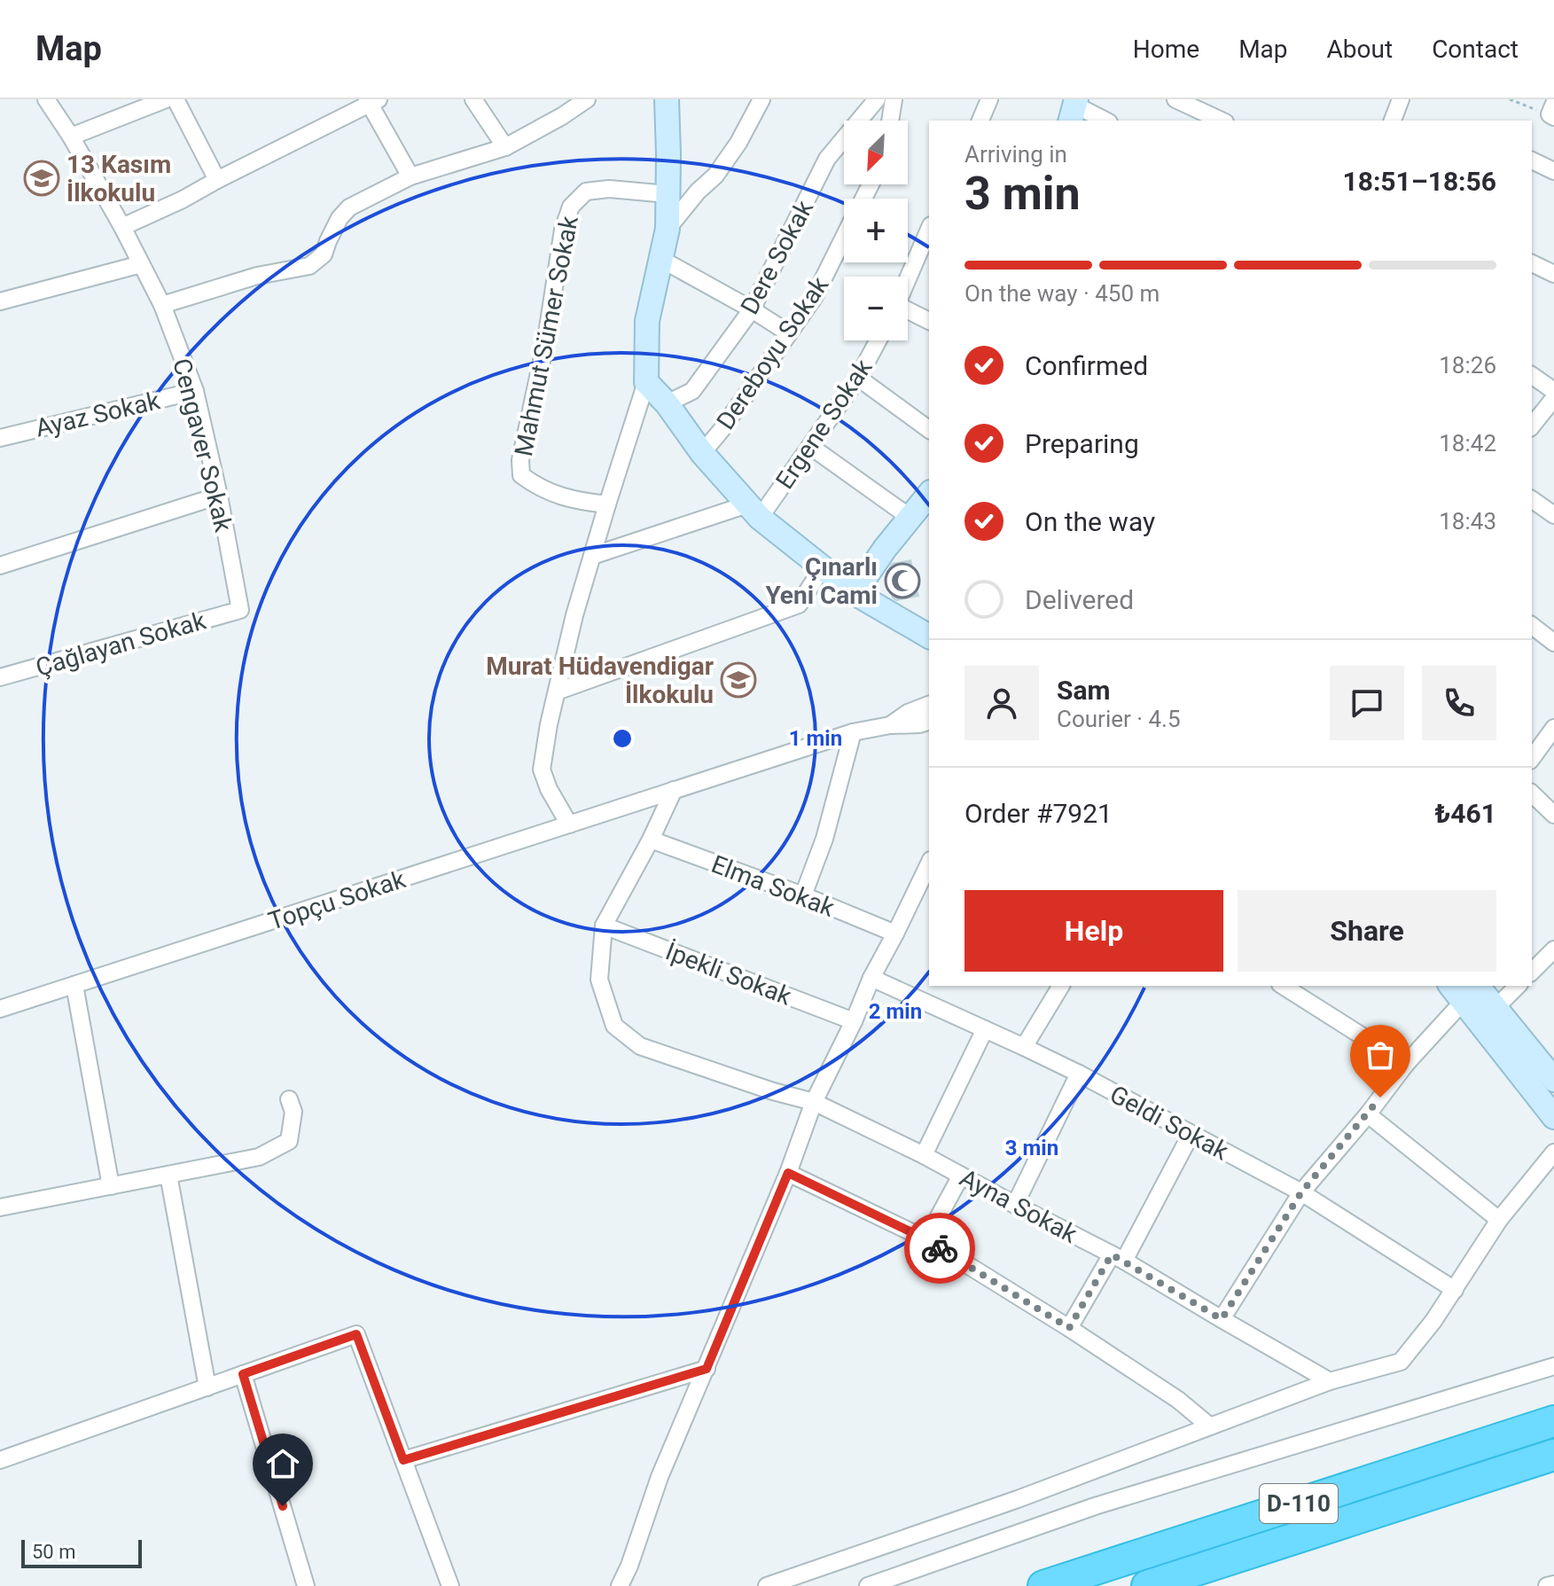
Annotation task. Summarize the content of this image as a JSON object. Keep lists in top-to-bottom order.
{
  "streets": {
    "highway": ["D-110"],
    "street": [
      "Dere Sokak",
      "Mahmut Sümer Sokak",
      "Dereboyu Sokak",
      "Ayaz Sokak",
      "Ergene Sokak",
      "Cengaver Sokak",
      "Çağlayan Sokak",
      "Elma Sokak",
      "Topçu Sokak",
      "İpekli Sokak",
      "Geldi Sokak",
      "Ayna Sokak"
    ]
  },
  "crossings": [
    ["Ayaz Sokak", "Cengaver Sokak"],
    ["Cengaver Sokak", "Çağlayan Sokak"],
    ["İpekli Sokak", "Ayna Sokak"]
  ],
  "places": {
    "school or university": ["13 Kasım İlkokulu", "Murat Hüdavendigar İlkokulu"],
    "mosque": ["Çınarlı Yeni Cami"]
  },
  "scale_bar": "50 m",
  "north": "bottom left",
  "page": {
    "header": "Map",
    "nav": [
      "Home",
      "Map",
      "About",
      "Contact"
    ],
    "map_buttons": ["+", "−"],
    "heading": ["3 min", "Arriving in", "18:51–18:56"],
    "panel": [
      "Sam",
      "Courier · 4.5",
      "Order #7921",
      "₺461"
    ],
    "bar": "On the way · 450 m",
    "list": [
      ["Confirmed", "18:26"],
      ["Preparing", "18:42"],
      ["On the way", "18:43"],
      "Delivered"
    ],
    "buttons": ["Help", "Share"],
    "scale": "50 m"
  },
  "rings": ["1 min", "2 min", "3 min"]
}
